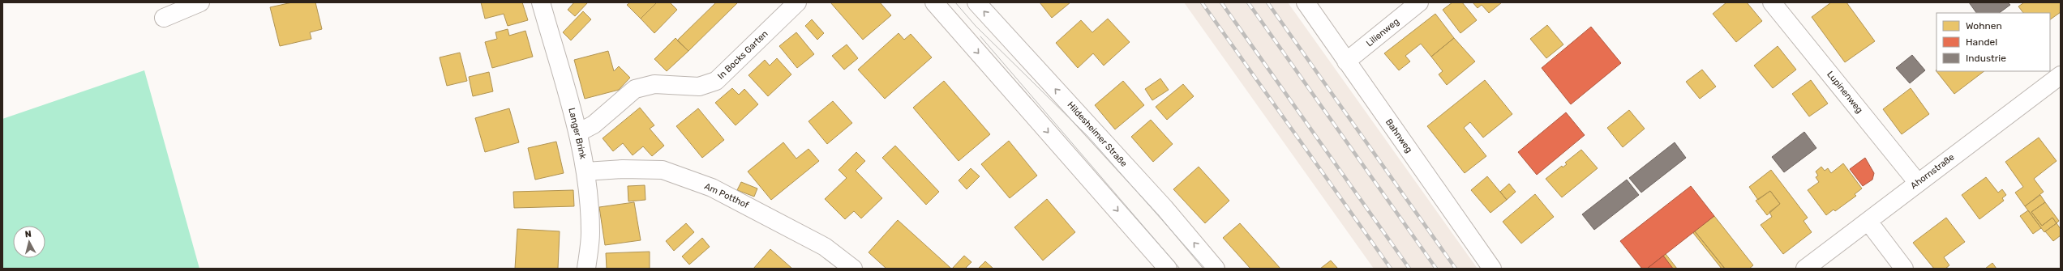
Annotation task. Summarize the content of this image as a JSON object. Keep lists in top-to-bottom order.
{
  "streets": {
    "street": [
      "Lilienweg",
      "In Bocks Garten",
      "Lupinenweg",
      "Langer Brink",
      "Hildesheimer Straße",
      "Bahnweg",
      "Ahornstraße",
      "Am Potthof"
    ]
  },
  "crossings": [
    ["Lilienweg", "Bahnweg"],
    ["In Bocks Garten", "Langer Brink"],
    ["Lupinenweg", "Ahornstraße"],
    ["Langer Brink", "Am Potthof"]
  ],
  "legend": ["Wohnen", "Handel", "Industrie"],
  "north": "top"
}
